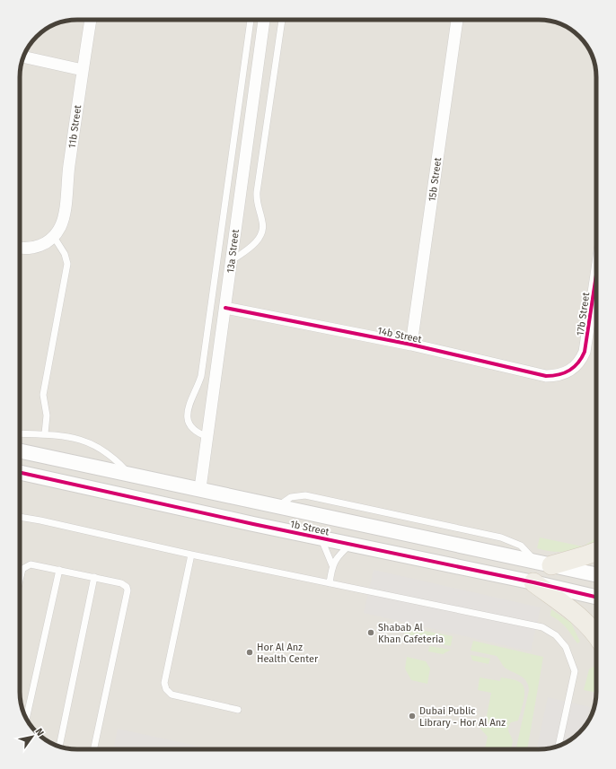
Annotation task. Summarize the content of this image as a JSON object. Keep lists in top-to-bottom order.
{
  "streets": {
    "street": [
      "11b Street",
      "15b Street",
      "13a Street",
      "17b Street",
      "14b Street",
      "1b Street"
    ]
  },
  "crossings": [
    ["15b Street", "14b Street"],
    ["13a Street", "14b Street"],
    ["13a Street", "1b Street"],
    ["17b Street", "14b Street"]
  ],
  "places": ["Shabab Al Khan Cafeteria", "Hor Al Anz Health Center", "Dubai Public Library - Hor Al Anz"],
  "north": "top right"
}
